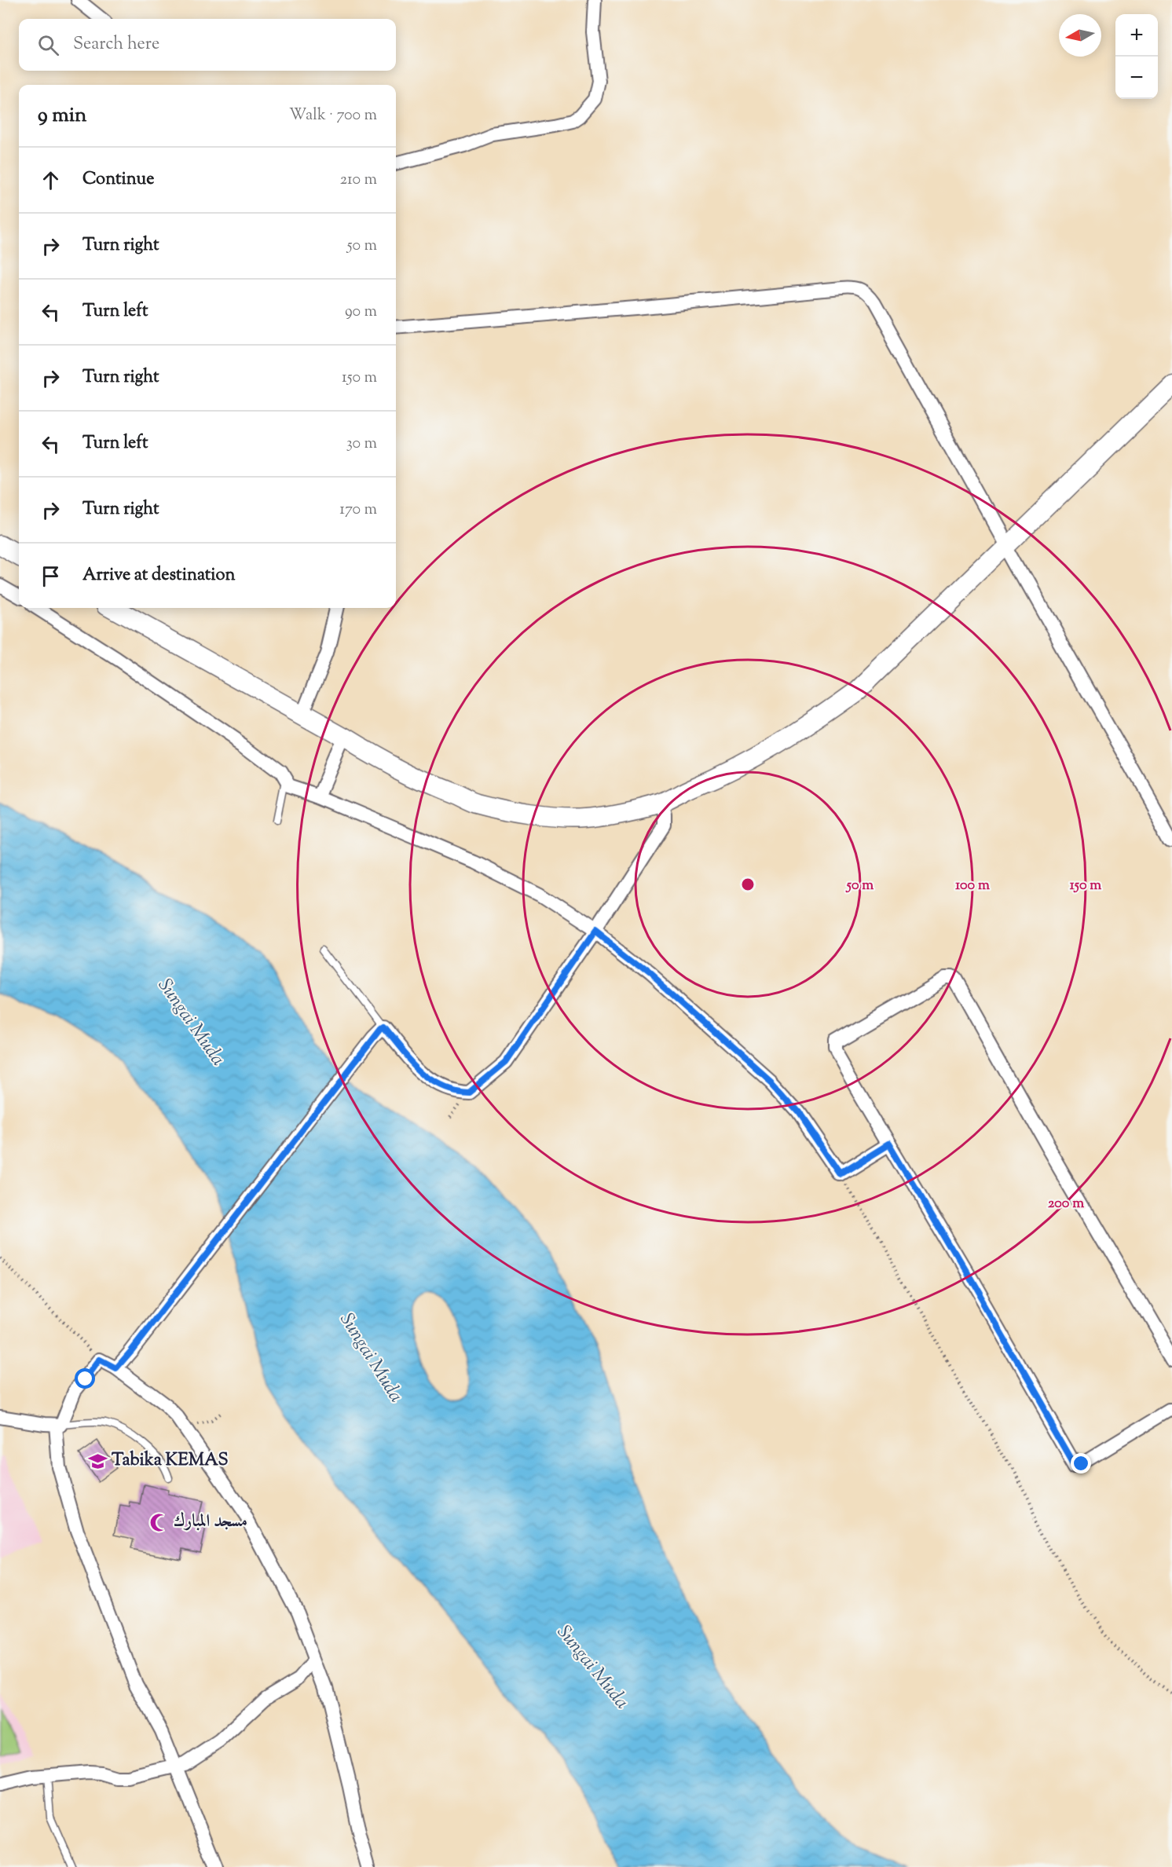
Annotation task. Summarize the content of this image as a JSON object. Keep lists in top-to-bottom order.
{
  "water": ["Sungai Muda"],
  "places": {
    "school or university": ["Tabika KEMAS"],
    "mosque": ["مسجد المبارك"]
  },
  "north": "left",
  "page": {
    "map_buttons": ["+", "−"],
    "search": "Search here",
    "heading": ["9 min", "Walk · 700 m"],
    "list": [
      ["Continue", "210 m"],
      ["Turn right", "50 m"],
      ["Turn left", "90 m"],
      ["Turn right", "150 m"],
      ["Turn left", "30 m"],
      ["Turn right", "170 m"],
      "Arrive at destination"
    ]
  },
  "rings": [
    "50 m",
    "100 m",
    "150 m",
    "200 m"
  ]
}
